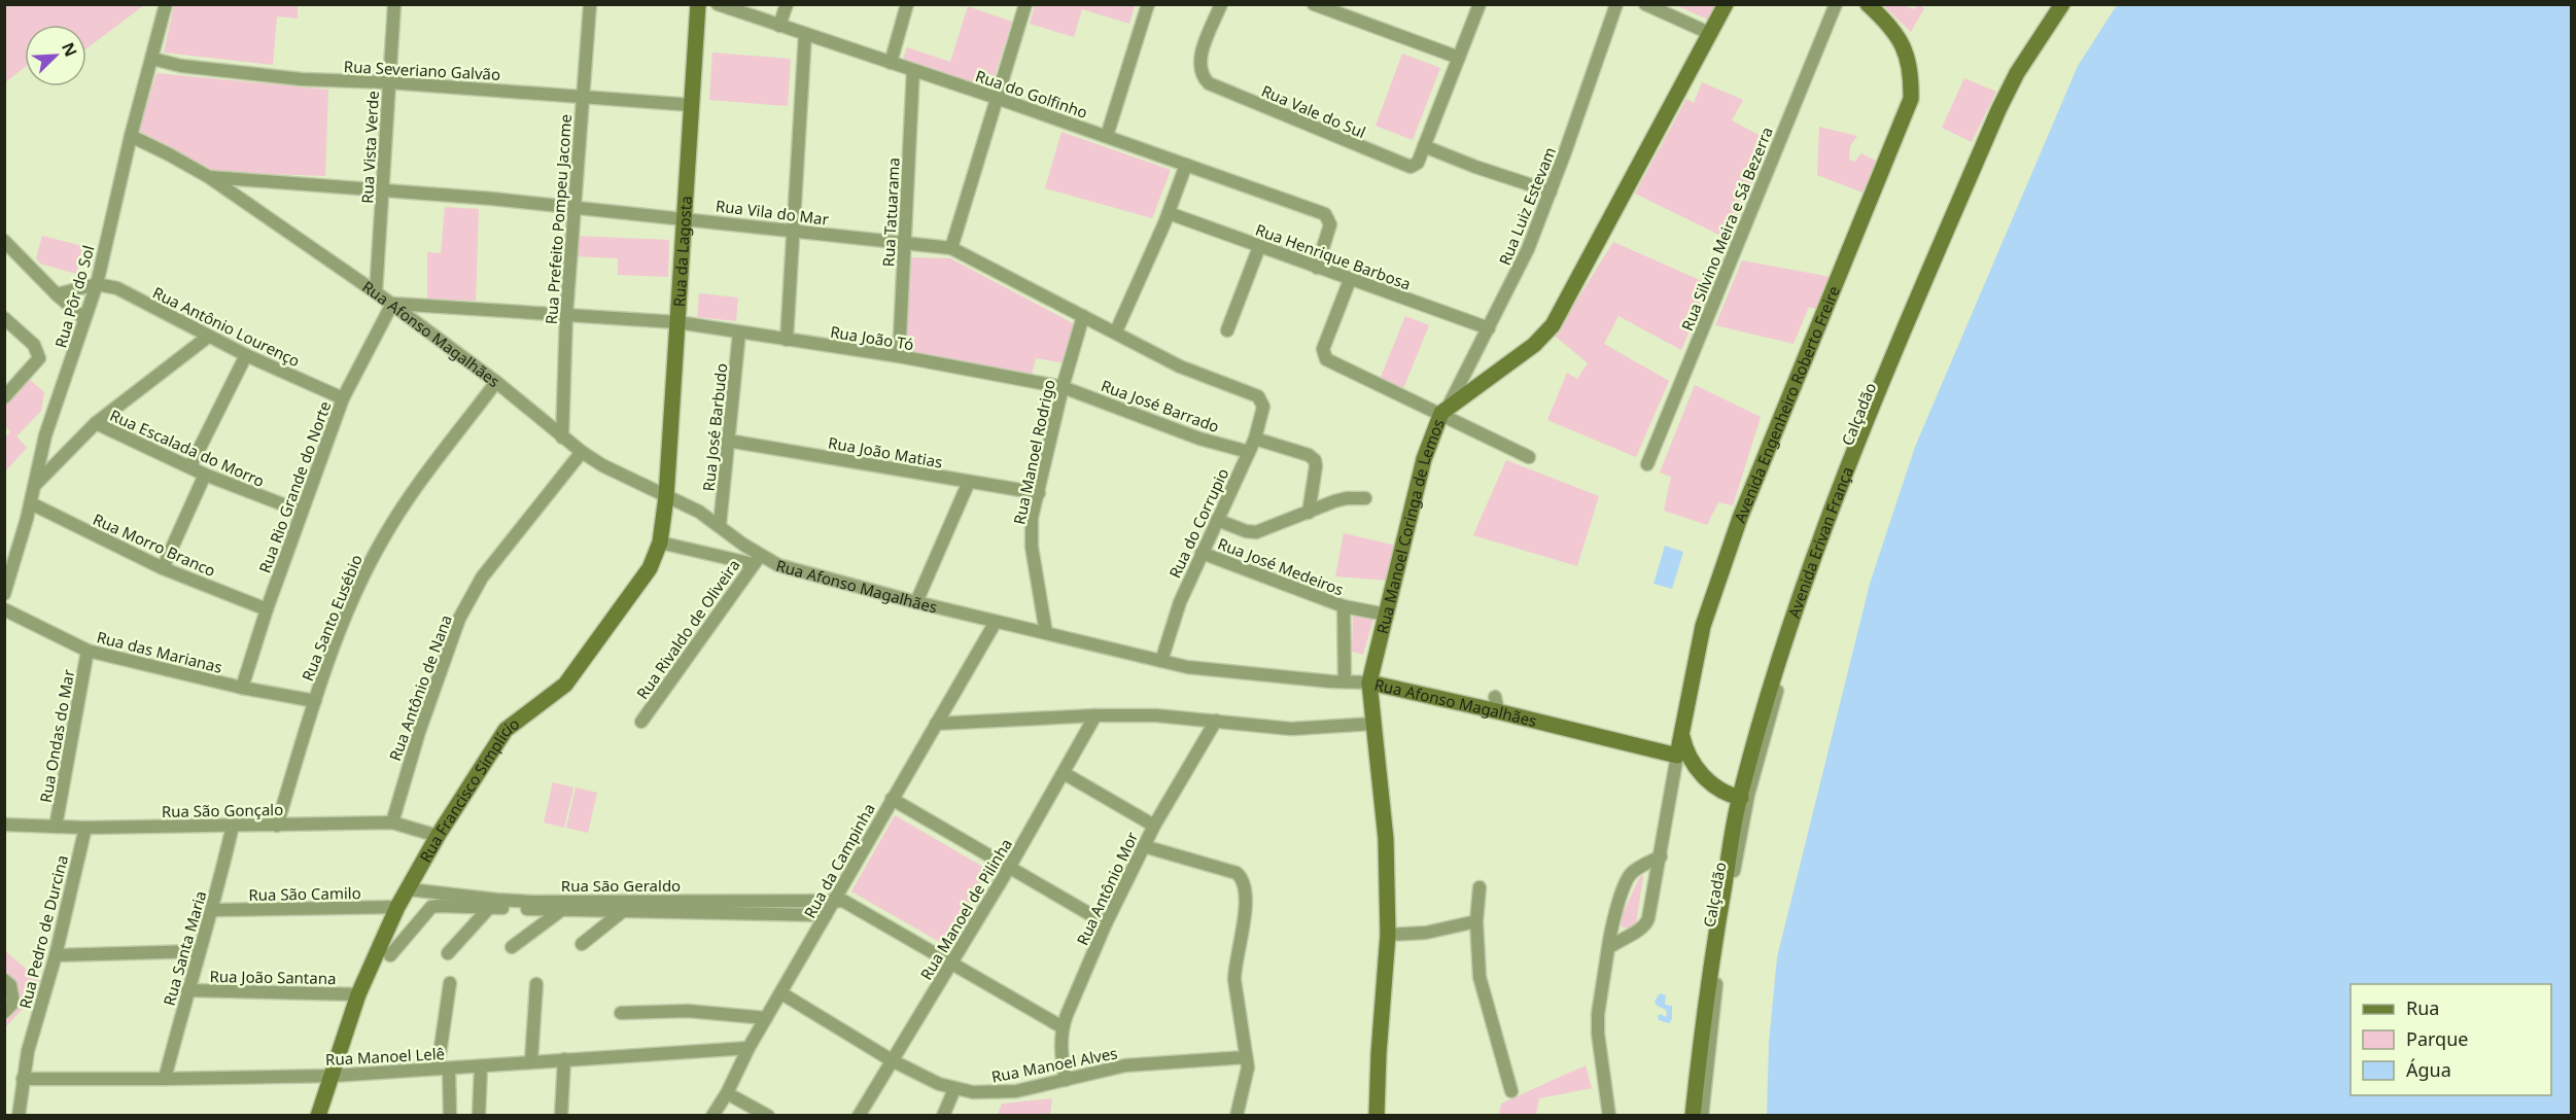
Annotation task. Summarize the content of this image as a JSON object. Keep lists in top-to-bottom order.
{
  "streets": {
    "street": [
      "Rua Severiano Galvão",
      "Rua do Golfinho",
      "Rua Vale do Sul",
      "Rua Vista Verde",
      "Rua Luiz Estevam",
      "Rua Vila do Mar",
      "Rua Tatuarama",
      "Rua Prefeito Pompeu Jacome",
      "Rua Silvino Meira e Sá Bezerra",
      "Rua da Lagosta",
      "Rua Henrique Barbosa",
      "Rua Pôr do Sol",
      "Rua Antônio Lourenço",
      "Rua Afonso Magalhães",
      "Rua João Tó",
      "Avenida Engenheiro Roberto Freire",
      "Rua José Barrado",
      "Calçadão",
      "Rua José Barbudo",
      "Rua Escalada do Morro",
      "Rua João Matias",
      "Rua Manoel Rodrigo",
      "Rua Rio Grande do Norte",
      "Rua do Corrupio",
      "Rua Manoel Coringa de Lemos",
      "Avenida Erivan França",
      "Rua Morro Branco",
      "Rua José Medeiros",
      "Rua Santo Eusébio",
      "Rua Rivaldo de Oliveira",
      "Rua das Marianas",
      "Rua Antônio de Nana",
      "Rua Ondas do Mar",
      "Rua Francisco Simplício",
      "Rua São Gonçalo",
      "Rua da Campinha",
      "Rua São Geraldo",
      "Rua Antônio Mor",
      "Rua São Camilo",
      "Rua Manoel de Pilinha",
      "Rua Pedro de Durcina",
      "Rua Santa Maria",
      "Rua João Santana",
      "Rua Manoel Lelê",
      "Rua Manoel Alves"
    ]
  },
  "crossings": [
    ["Rua Severiano Galvão", "Rua Vista Verde"],
    ["Rua Severiano Galvão", "Rua Prefeito Pompeu Jacome"],
    ["Rua Severiano Galvão", "Rua da Lagosta"],
    ["Rua Severiano Galvão", "Rua Pôr do Sol"],
    ["Rua do Golfinho", "Rua Tatuarama"],
    ["Rua do Golfinho", "Rua Henrique Barbosa"],
    ["Rua Vista Verde", "Rua Vila do Mar"],
    ["Rua Vista Verde", "Rua Afonso Magalhães"],
    ["Rua Luiz Estevam", "Rua Henrique Barbosa"],
    ["Rua Luiz Estevam", "Rua Manoel Coringa de Lemos"],
    ["Rua Vila do Mar", "Rua Tatuarama"],
    ["Rua Vila do Mar", "Rua Prefeito Pompeu Jacome"],
    ["Rua Vila do Mar", "Rua da Lagosta"],
    ["Rua Vila do Mar", "Rua Afonso Magalhães"],
    ["Rua Vila do Mar", "Rua Manoel Rodrigo"],
    ["Rua Vila do Mar", "Rua do Corrupio"],
    ["Rua Tatuarama", "Rua João Tó"],
    ["Rua Prefeito Pompeu Jacome", "Rua Afonso Magalhães"],
    ["Rua Prefeito Pompeu Jacome", "Rua João Tó"],
    ["Rua da Lagosta", "Rua Afonso Magalhães"],
    ["Rua da Lagosta", "Rua João Tó"],
    ["Rua da Lagosta", "Rua Francisco Simplício"],
    ["Rua Pôr do Sol", "Rua Antônio Lourenço"],
    ["Rua Pôr do Sol", "Rua Afonso Magalhães"],
    ["Rua Pôr do Sol", "Rua Morro Branco"],
    ["Rua Antônio Lourenço", "Rua Rio Grande do Norte"],
    ["Rua Afonso Magalhães", "Rua João Tó"],
    ["Rua Afonso Magalhães", "Rua José Barbudo"],
    ["Rua Afonso Magalhães", "Rua Manoel Rodrigo"],
    ["Rua Afonso Magalhães", "Rua Rio Grande do Norte"],
    ["Rua Afonso Magalhães", "Rua do Corrupio"],
    ["Rua Afonso Magalhães", "Rua Manoel Coringa de Lemos"],
    ["Rua Afonso Magalhães", "Rua Santo Eusébio"],
    ["Rua Afonso Magalhães", "Rua Rivaldo de Oliveira"],
    ["Rua Afonso Magalhães", "Rua Antônio de Nana"],
    ["Rua Afonso Magalhães", "Rua Francisco Simplício"],
    ["Rua Afonso Magalhães", "Rua da Campinha"],
    ["Rua João Tó", "Rua José Barrado"],
    ["Rua João Tó", "Rua José Barbudo"],
    ["Rua João Tó", "Rua Manoel Rodrigo"],
    ["Rua João Tó", "Rua Rio Grande do Norte"],
    ["Rua José Barrado", "Rua Manoel Rodrigo"],
    ["Rua José Barrado", "Rua do Corrupio"],
    ["Rua José Barbudo", "Rua João Matias"],
    ["Rua Escalada do Morro", "Rua Rio Grande do Norte"],
    ["Rua João Matias", "Rua Manoel Rodrigo"],
    ["Rua Rio Grande do Norte", "Rua Morro Branco"],
    ["Rua Rio Grande do Norte", "Rua das Marianas"],
    ["Rua do Corrupio", "Rua José Medeiros"],
    ["Rua Manoel Coringa de Lemos", "Rua José Medeiros"],
    ["Rua Santo Eusébio", "Rua das Marianas"],
    ["Rua Santo Eusébio", "Rua São Gonçalo"],
    ["Rua das Marianas", "Rua Ondas do Mar"],
    ["Rua Antônio de Nana", "Rua São Gonçalo"],
    ["Rua Ondas do Mar", "Rua São Gonçalo"],
    ["Rua Francisco Simplício", "Rua São Gonçalo"],
    ["Rua Francisco Simplício", "Rua São Geraldo"],
    ["Rua Francisco Simplício", "Rua São Camilo"],
    ["Rua Francisco Simplício", "Rua João Santana"],
    ["Rua Francisco Simplício", "Rua Manoel Lelê"],
    ["Rua São Gonçalo", "Rua Pedro de Durcina"],
    ["Rua São Gonçalo", "Rua Santa Maria"],
    ["Rua da Campinha", "Rua São Geraldo"],
    ["Rua da Campinha", "Rua Manoel Lelê"],
    ["Rua da Campinha", "Rua Manoel Alves"],
    ["Rua Antônio Mor", "Rua Manoel Alves"],
    ["Rua São Camilo", "Rua Santa Maria"],
    ["Rua Manoel de Pilinha", "Rua Manoel Alves"],
    ["Rua Pedro de Durcina", "Rua Manoel Lelê"],
    ["Rua Santa Maria", "Rua João Santana"],
    ["Rua Santa Maria", "Rua Manoel Lelê"]
  ],
  "legend": ["Rua", "Parque", "Água"],
  "north": "top right"
}
